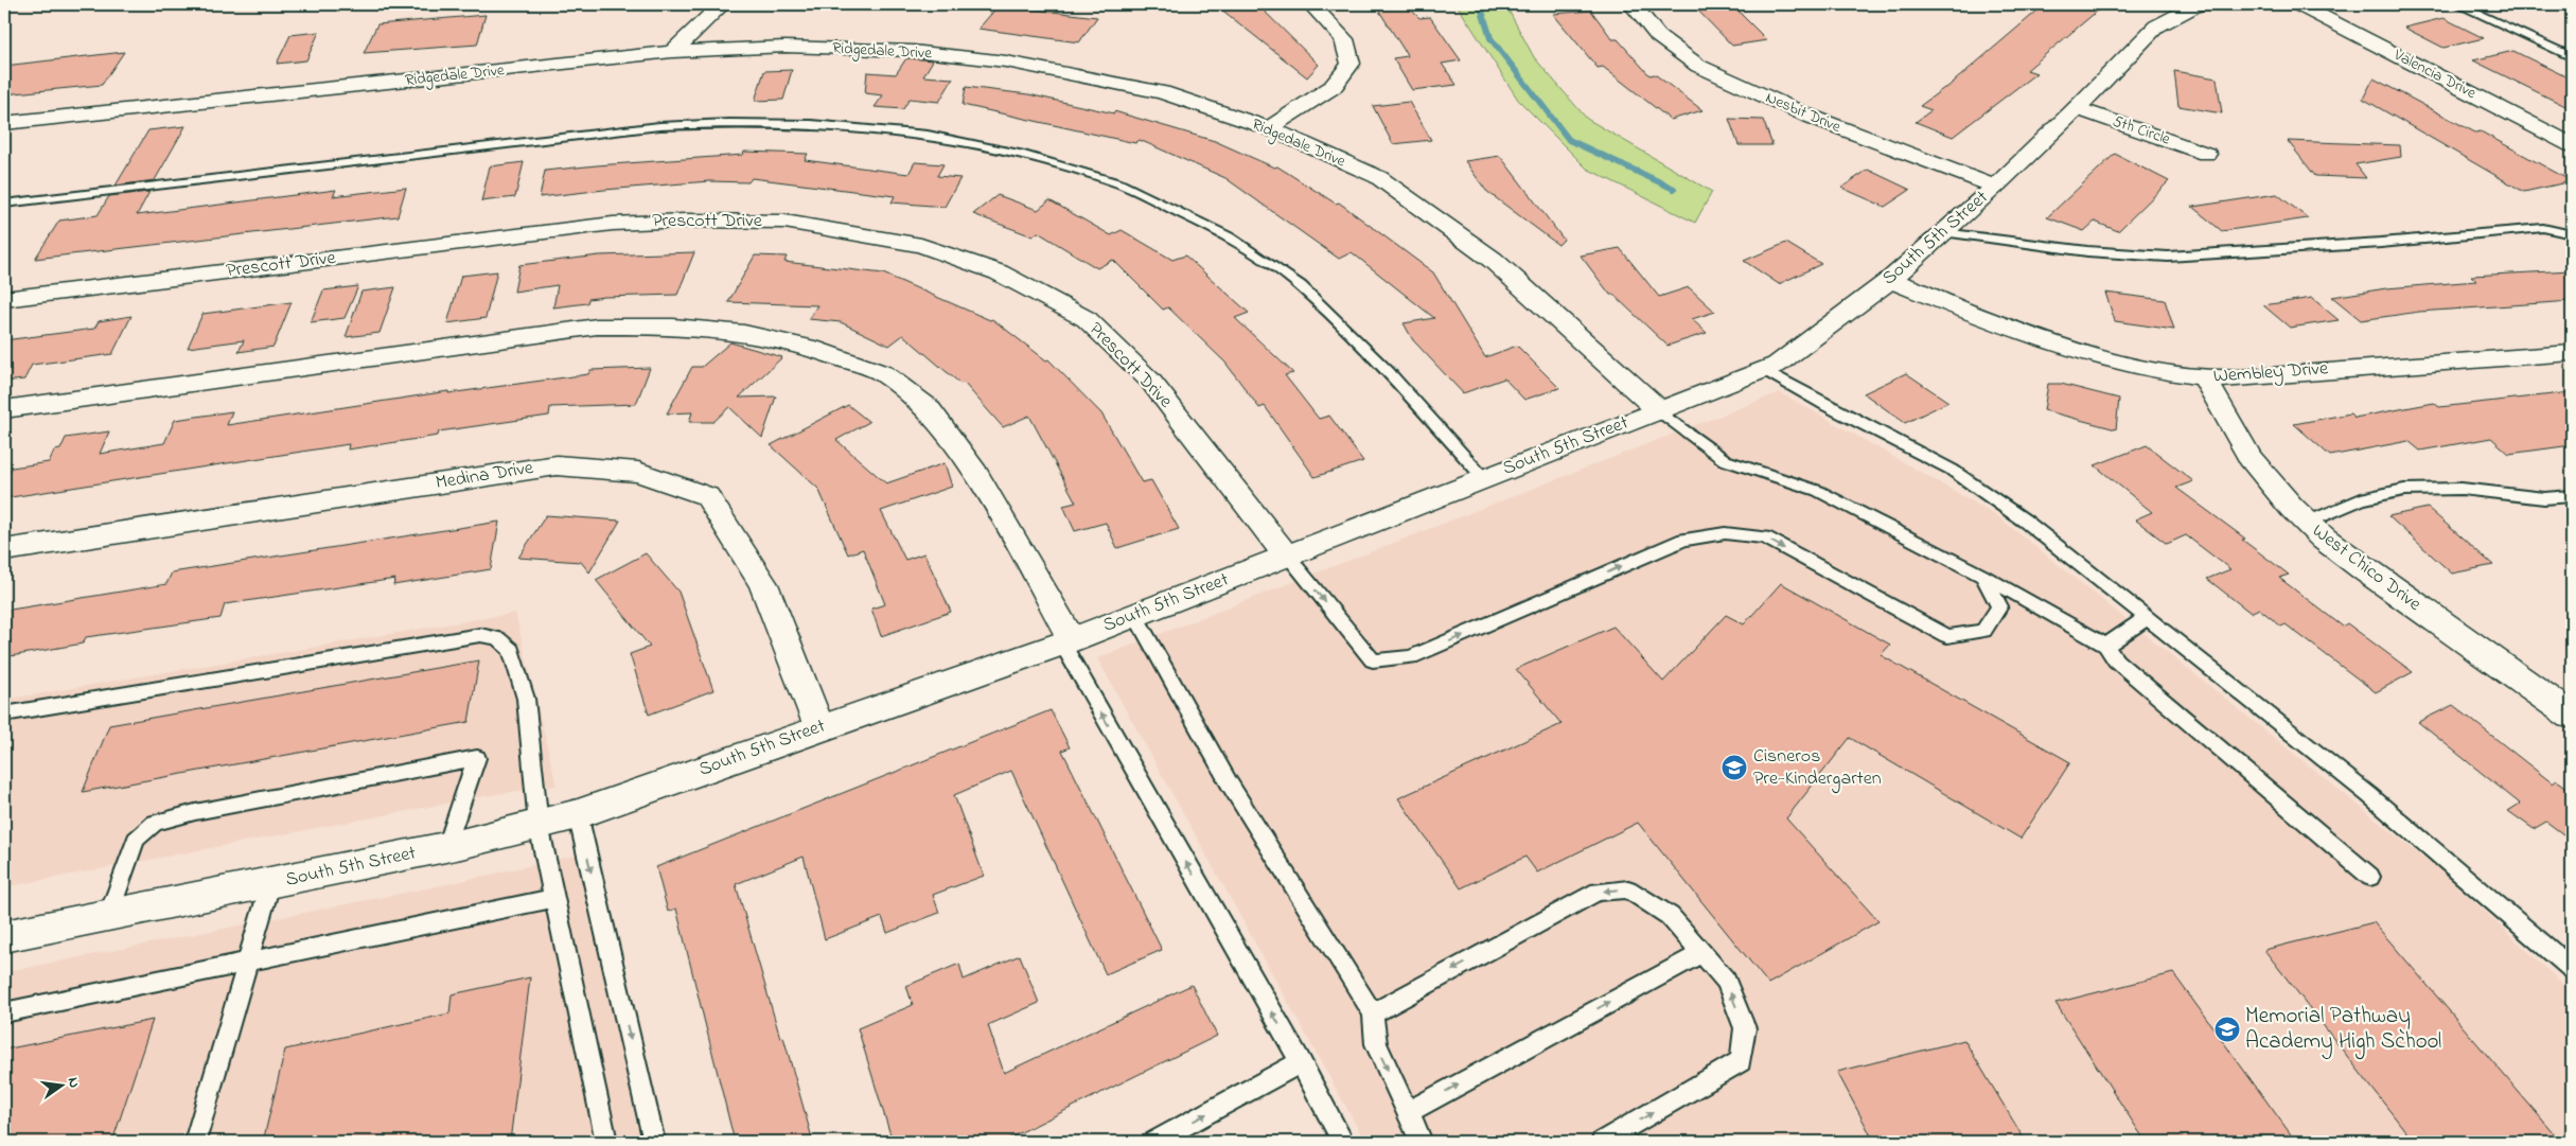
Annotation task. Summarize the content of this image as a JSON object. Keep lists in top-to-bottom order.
{
  "streets": {
    "street": [
      "Ridgedale Drive",
      "Valencia Drive",
      "Nesbit Drive",
      "5th Circle",
      "Prescott Drive",
      "South 5th Street",
      "Wembley Drive",
      "Medina Drive",
      "West Chico Drive"
    ]
  },
  "crossings": [
    ["Ridgedale Drive", "South 5th Street"],
    ["Nesbit Drive", "South 5th Street"],
    ["5th Circle", "South 5th Street"],
    ["Prescott Drive", "South 5th Street"],
    ["South 5th Street", "Wembley Drive"],
    ["South 5th Street", "Medina Drive"],
    ["Wembley Drive", "West Chico Drive"]
  ],
  "places": {
    "school or university": ["Cisneros Pre-Kindergarten", "Memorial Pathway Academy High School"]
  },
  "north": "right"
}
